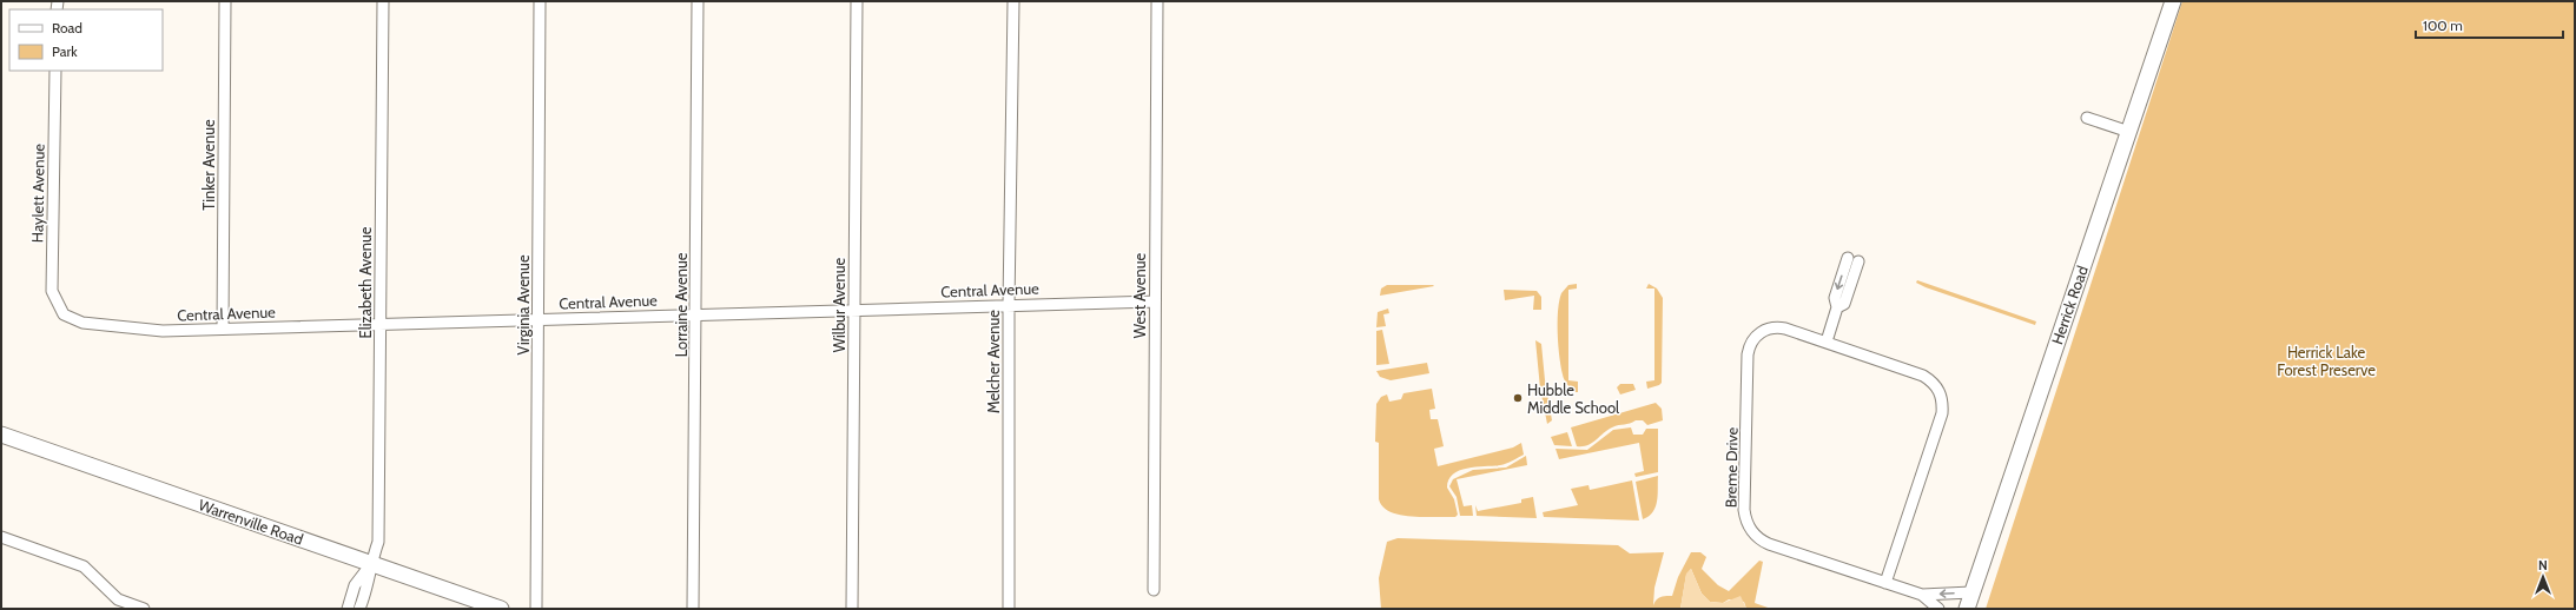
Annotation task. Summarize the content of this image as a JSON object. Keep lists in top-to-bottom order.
{
  "streets": {
    "street": [
      "Tinker Avenue",
      "Haylett Avenue",
      "Elizabeth Avenue",
      "Central Avenue",
      "West Avenue",
      "Virginia Avenue",
      "Lorraine Avenue",
      "Wilbur Avenue",
      "Herrick Road",
      "Melcher Avenue",
      "Breme Drive",
      "Warrenville Road"
    ]
  },
  "crossings": [
    ["Tinker Avenue", "Central Avenue"],
    ["Haylett Avenue", "Central Avenue"],
    ["Elizabeth Avenue", "Central Avenue"],
    ["Elizabeth Avenue", "Warrenville Road"],
    ["Central Avenue", "West Avenue"],
    ["Central Avenue", "Virginia Avenue"],
    ["Central Avenue", "Lorraine Avenue"],
    ["Central Avenue", "Wilbur Avenue"],
    ["Central Avenue", "Melcher Avenue"],
    ["Herrick Road", "Breme Drive"]
  ],
  "parks": ["Herrick Lake Forest Preserve"],
  "places": ["Hubble Middle School"],
  "legend": ["Road", "Park"],
  "scale_bar": "100 m",
  "north": "top"
}
